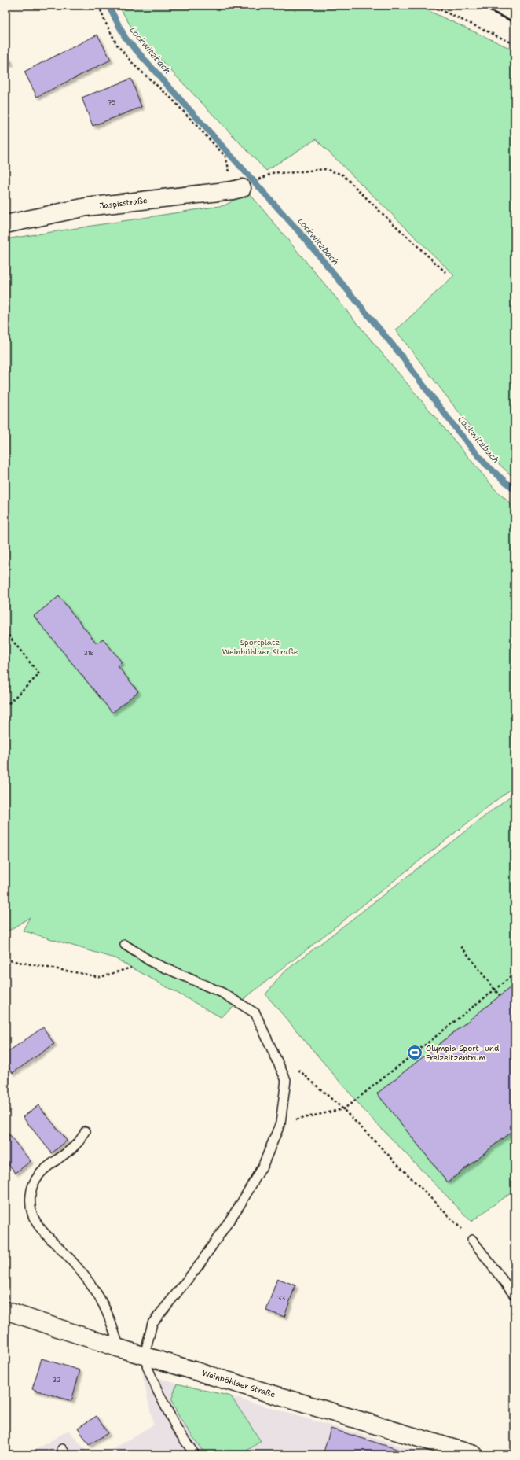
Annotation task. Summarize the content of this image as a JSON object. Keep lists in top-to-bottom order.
{
  "streets": {
    "main road": ["Jaspisstraße", "Weinböhlaer Straße"]
  },
  "water": ["Lockwitzbach"],
  "parks": ["Sportplatz Weinböhlaer Straße"],
  "places": {
    "sports": ["Olympia Sport- und Freizeitzentrum"]
  },
  "house_numbers": [
    "75",
    "31b",
    "33",
    "32"
  ]
}
